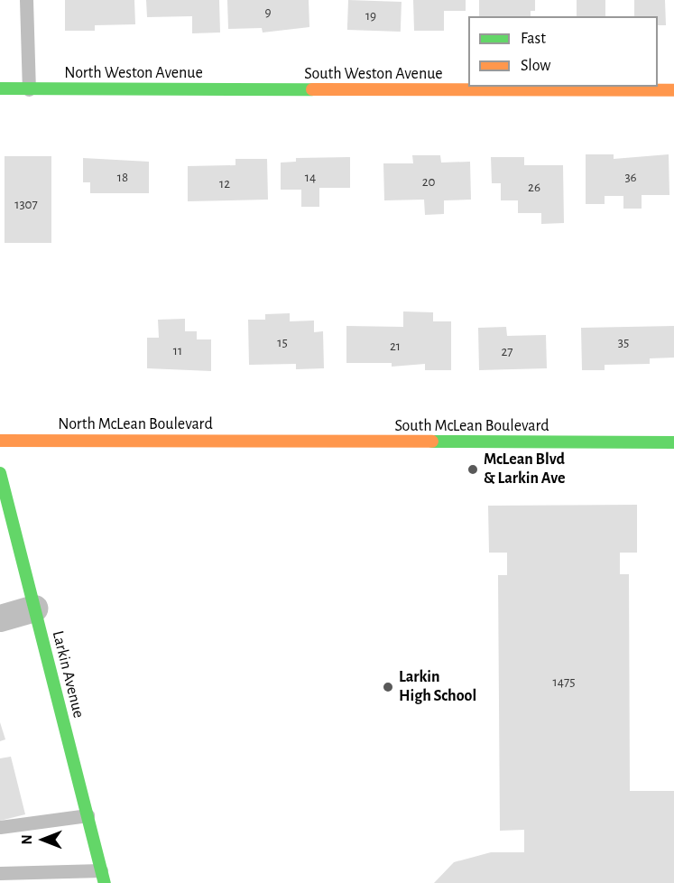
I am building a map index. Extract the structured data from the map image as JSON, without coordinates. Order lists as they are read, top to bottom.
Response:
{
  "streets": {
    "main road": [
      "North Weston Avenue",
      "South Weston Avenue",
      "North McLean Boulevard",
      "South McLean Boulevard",
      "Larkin Avenue"
    ]
  },
  "crossings": [
    ["North Weston Avenue", "South Weston Avenue"],
    ["North McLean Boulevard", "South McLean Boulevard"]
  ],
  "places": ["McLean Blvd & Larkin Ave", "Larkin High School"],
  "house_numbers": [
    "9",
    "19",
    "18",
    "14",
    "36",
    "20",
    "12",
    "26",
    "1307",
    "15",
    "35",
    "21",
    "11",
    "27",
    "1475"
  ],
  "legend": ["Fast", "Slow"],
  "north": "left"
}
